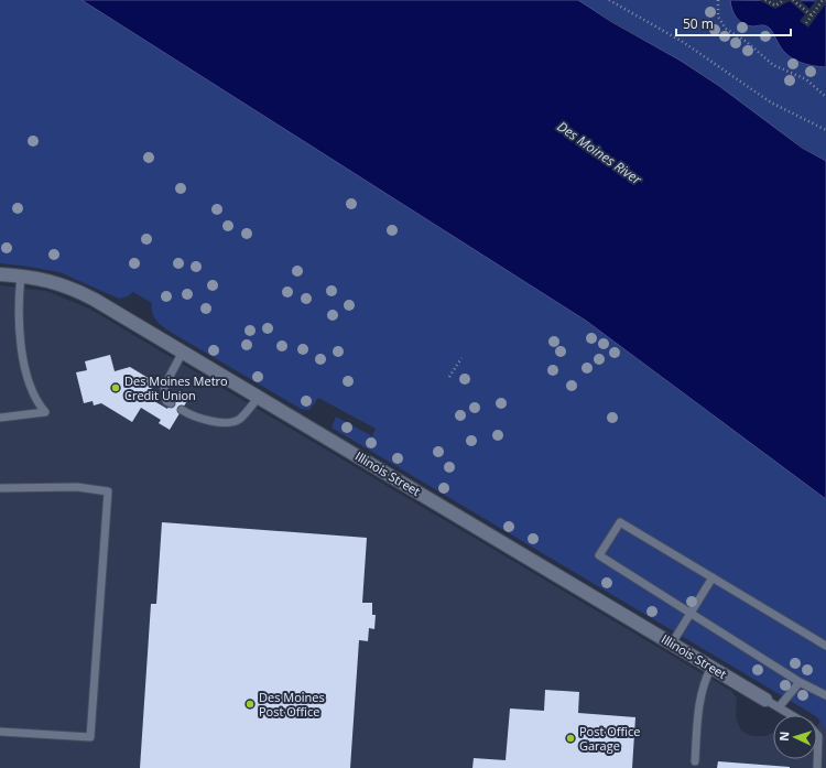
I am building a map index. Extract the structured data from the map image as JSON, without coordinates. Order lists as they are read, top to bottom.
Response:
{
  "streets": {
    "street": ["Illinois Street"]
  },
  "water": ["Des Moines River"],
  "places": ["Des Moines Metro Credit Union", "Des Moines Post Office", "Post Office Garage"],
  "scale_bar": "50 m",
  "north": "left"
}
